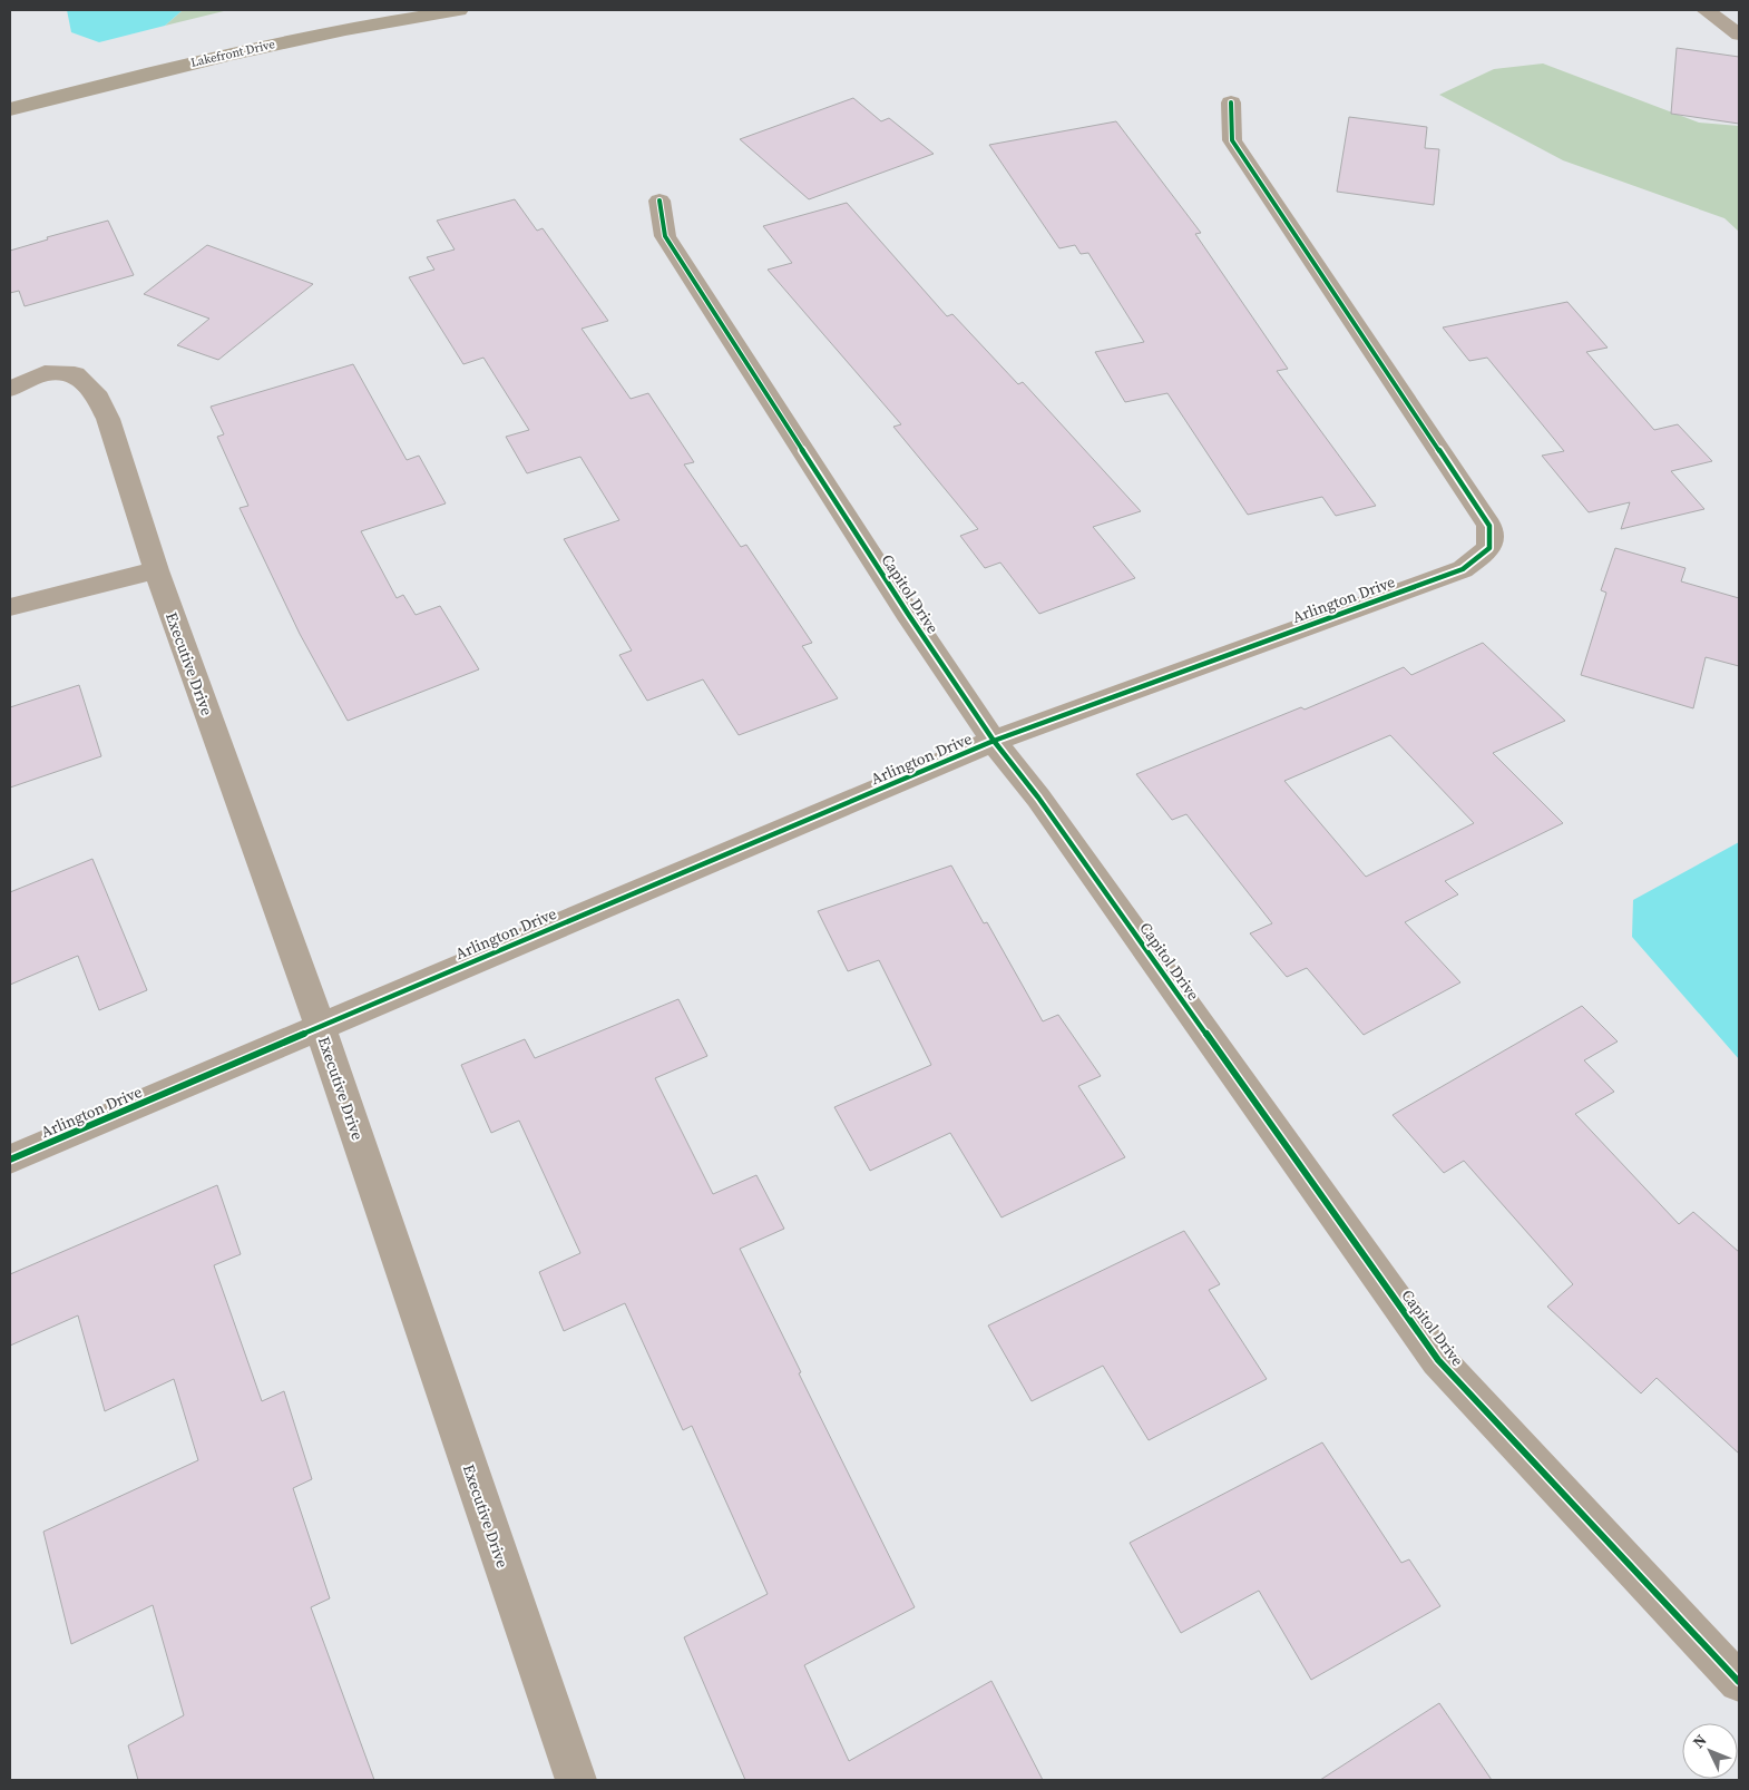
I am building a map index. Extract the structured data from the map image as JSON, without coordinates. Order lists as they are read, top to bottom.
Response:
{
  "streets": {
    "street": [
      "Lakefront Drive",
      "Capitol Drive",
      "Arlington Drive",
      "Executive Drive"
    ]
  },
  "crossings": [
    ["Capitol Drive", "Arlington Drive"],
    ["Arlington Drive", "Executive Drive"]
  ],
  "north": "top left"
}
